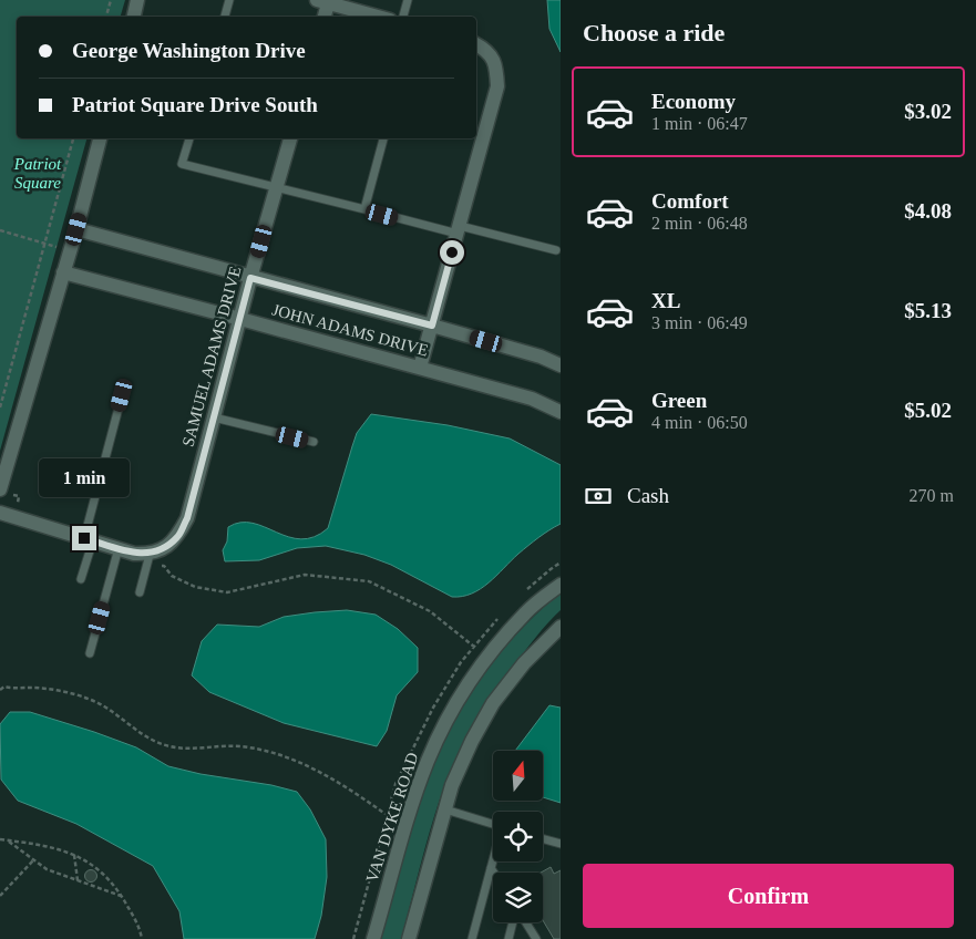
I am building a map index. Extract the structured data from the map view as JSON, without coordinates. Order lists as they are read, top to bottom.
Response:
{
  "streets": {
    "street": ["JOHN ADAMS DRIVE", "SAMUEL ADAMS DRIVE", "VAN DYKE ROAD"]
  },
  "crossings": [
    ["JOHN ADAMS DRIVE", "SAMUEL ADAMS DRIVE"]
  ],
  "parks": ["Patriot Square"],
  "north": "top",
  "page": {
    "heading": "Choose a ride",
    "banner": ["George Washington Drive", "Patriot Square Drive South"],
    "list": [
      {
        "name": "Economy",
        "note": "1 min · 06:47",
        "value": "$3.02"
      },
      {
        "name": "Comfort",
        "note": "2 min · 06:48",
        "value": "$4.08"
      },
      {
        "name": "XL",
        "note": "3 min · 06:49",
        "value": "$5.13"
      },
      {
        "name": "Green",
        "note": "4 min · 06:50",
        "value": "$5.02"
      }
    ],
    "bubble": "1 min",
    "pay": ["Cash", "270 m"],
    "buttons": "Confirm"
  }
}
